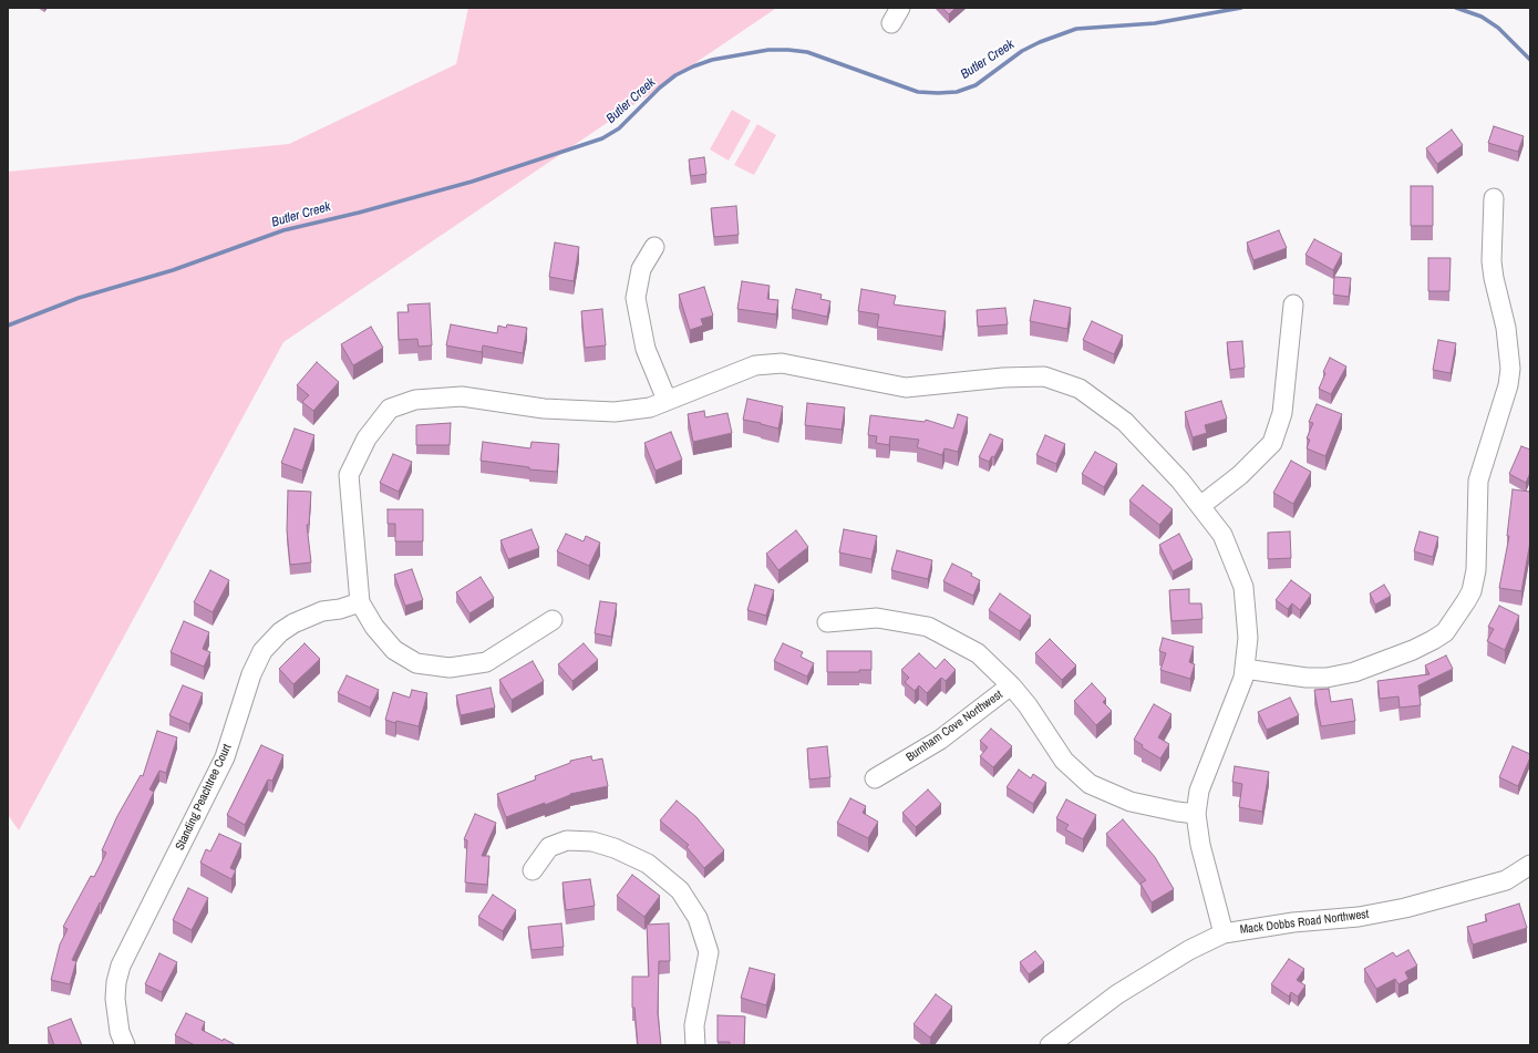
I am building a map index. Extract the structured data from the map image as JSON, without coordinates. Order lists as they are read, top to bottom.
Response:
{
  "streets": {
    "street": ["Burnham Cove Northwest", "Standing Peachtree Court", "Mack Dobbs Road Northwest"]
  },
  "water": ["Butler Creek"]
}
